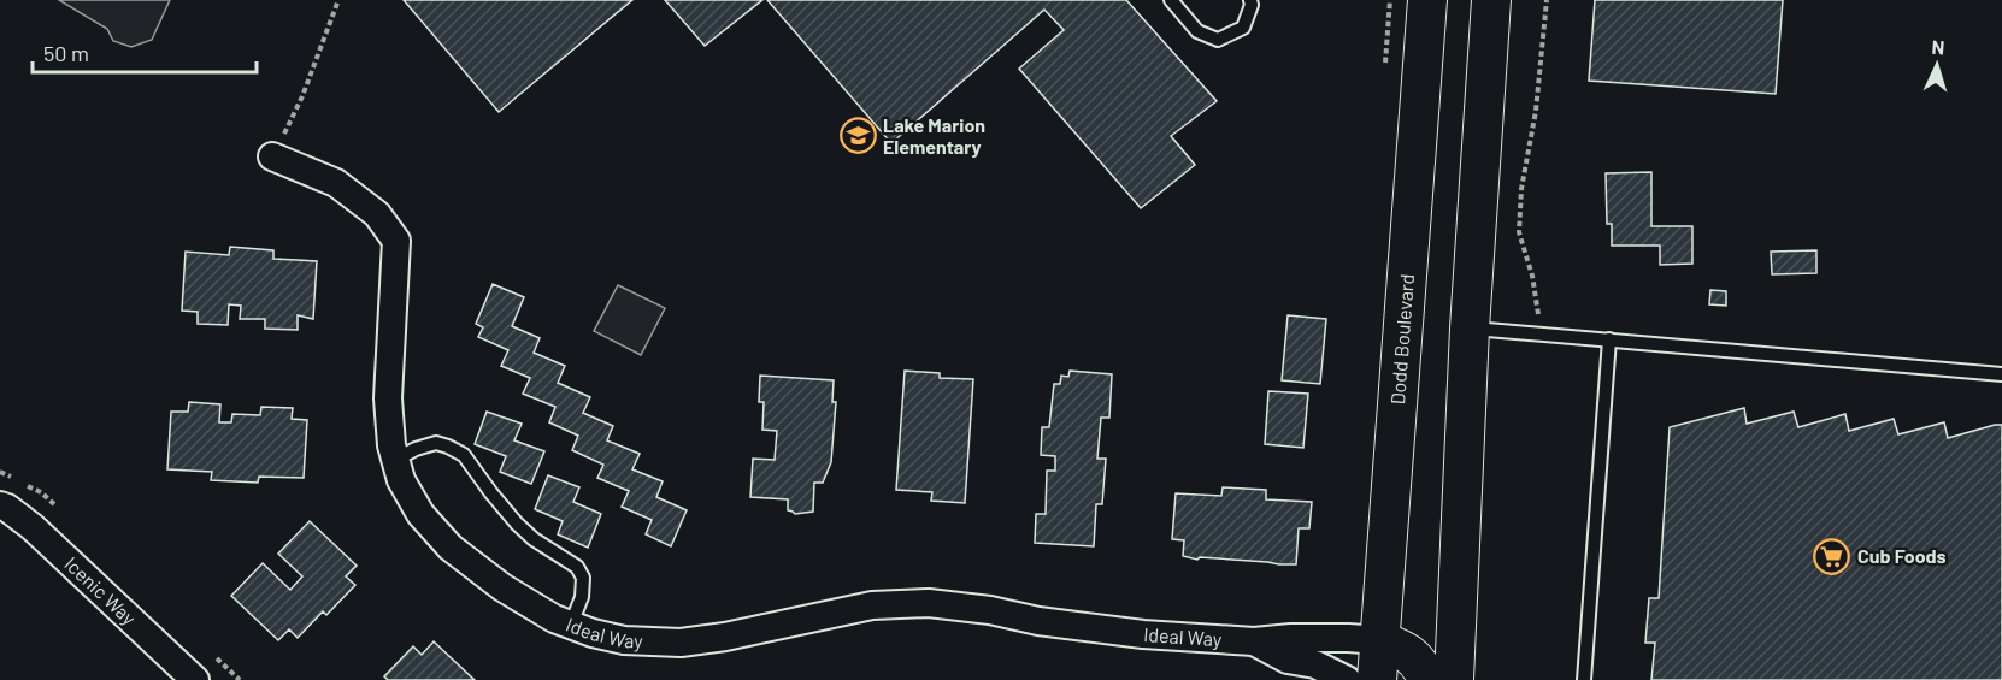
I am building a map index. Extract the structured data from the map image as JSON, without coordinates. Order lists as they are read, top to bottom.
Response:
{
  "streets": {
    "main road": ["Dodd Boulevard"],
    "street": ["Icenic Way", "Ideal Way"]
  },
  "crossings": [
    ["Dodd Boulevard", "Ideal Way"]
  ],
  "places": {
    "school or university": ["Lake Marion Elementary"],
    "supermarket": ["Cub Foods"]
  },
  "scale_bar": "50 m",
  "north": "top"
}
